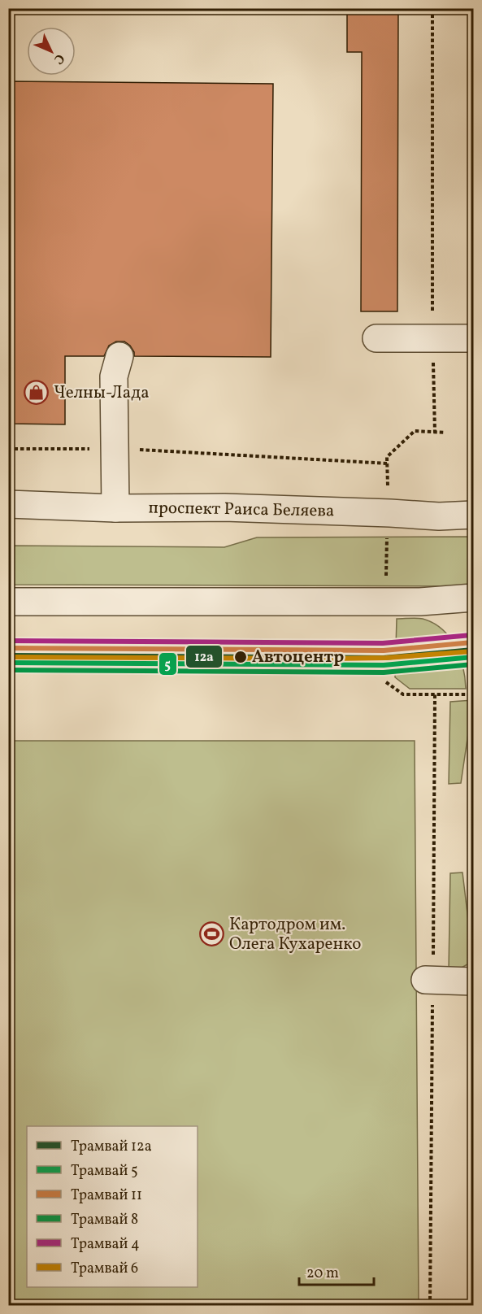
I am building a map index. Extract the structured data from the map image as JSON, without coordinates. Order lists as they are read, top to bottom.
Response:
{
  "streets": {
    "street": ["проспект Раиса Беляева"]
  },
  "places": {
    "shop": ["Челны-Лада"],
    "other": ["Автоцентр"],
    "sports": ["Картодром им. Олега Кухаренко"]
  },
  "lines": [
    "tram line 4",
    "tram line 11",
    "tram line 12а",
    "tram line 6",
    "tram line 5",
    "tram line 8"
  ],
  "legend": [
    "Трамвай 12а",
    "Трамвай 5",
    "Трамвай 11",
    "Трамвай 8",
    "Трамвай 4",
    "Трамвай 6"
  ],
  "scale_bar": "20 m",
  "north": "bottom right"
}
